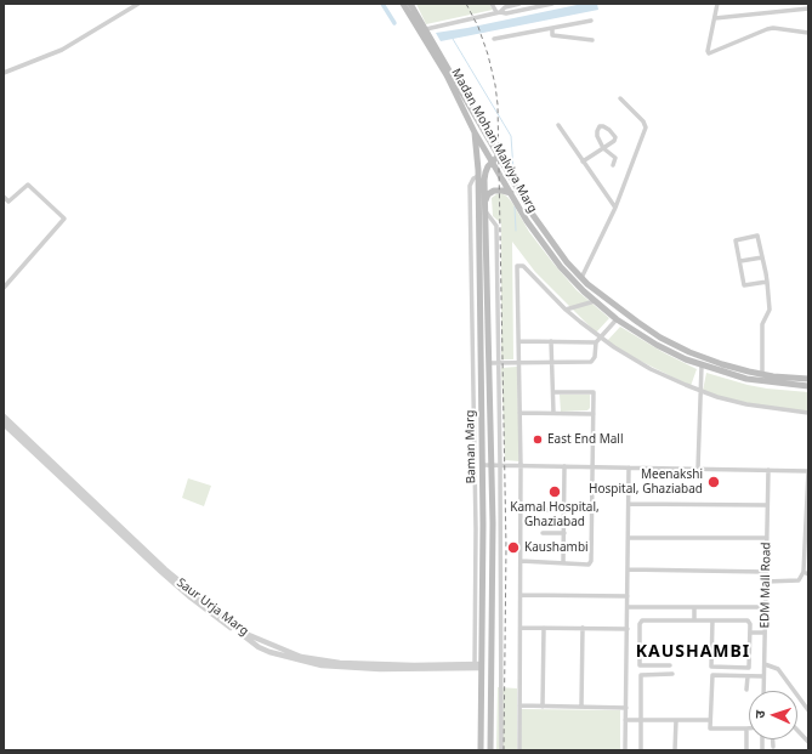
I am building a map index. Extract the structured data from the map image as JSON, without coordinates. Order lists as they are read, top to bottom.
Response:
{
  "streets": {
    "main road": ["Madan Mohan Malviya Marg", "Baman Marg"],
    "street": ["EDM Mall Road", "Saur Urja Marg"]
  },
  "crossings": [
    ["Madan Mohan Malviya Marg", "Baman Marg"],
    ["Baman Marg", "Saur Urja Marg"]
  ],
  "districts": ["KAUSHAMBI"],
  "places": [
    "East End Mall",
    "Meenakshi Hospital, Ghaziabad",
    "Kamal Hospital, Ghaziabad",
    "Kaushambi"
  ],
  "north": "left"
}
